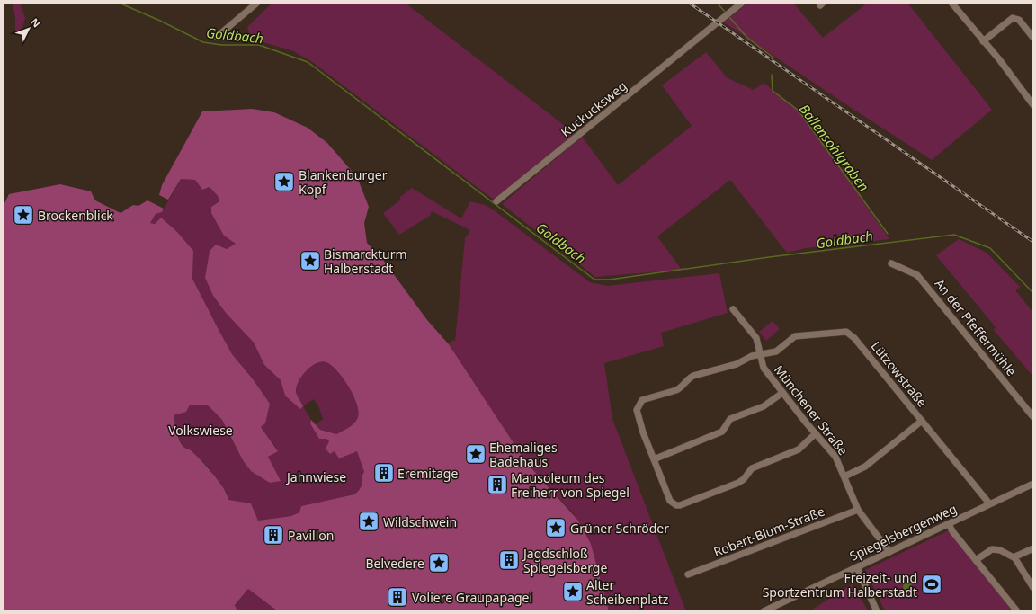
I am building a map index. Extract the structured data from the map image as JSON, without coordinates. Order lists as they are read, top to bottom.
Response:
{
  "streets": {
    "street": [
      "Kuckucksweg",
      "An der Pfeffermühle",
      "Lützowstraße",
      "Münchener Straße",
      "Robert-Blum-Straße",
      "Spiegelsbergenweg"
    ]
  },
  "crossings": [
    ["Lützowstraße", "Münchener Straße"],
    ["Lützowstraße", "Spiegelsbergenweg"],
    ["Münchener Straße", "Robert-Blum-Straße"],
    ["Münchener Straße", "Spiegelsbergenweg"]
  ],
  "water": ["Goldbach", "Ballensohlgraben"],
  "parks": ["Volkswiese", "Jahnwiese"],
  "places": {
    "place": [
      "Blankenburger Kopf",
      "Brockenblick",
      "Bismarckturm Halberstadt",
      "Ehemaliges Badehaus",
      "Wildschwein",
      "Grüner Schröder",
      "Belvedere",
      "Alter Scheibenplatz"
    ],
    "building": [
      "Eremitage",
      "Mausoleum des Freiherr von Spiegel",
      "Pavillon",
      "Jagdschloß Spiegelsberge",
      "Voliere Graupapagei"
    ],
    "sports": ["Freizeit- und Sportzentrum Halberstadt"]
  },
  "north": "top right"
}
